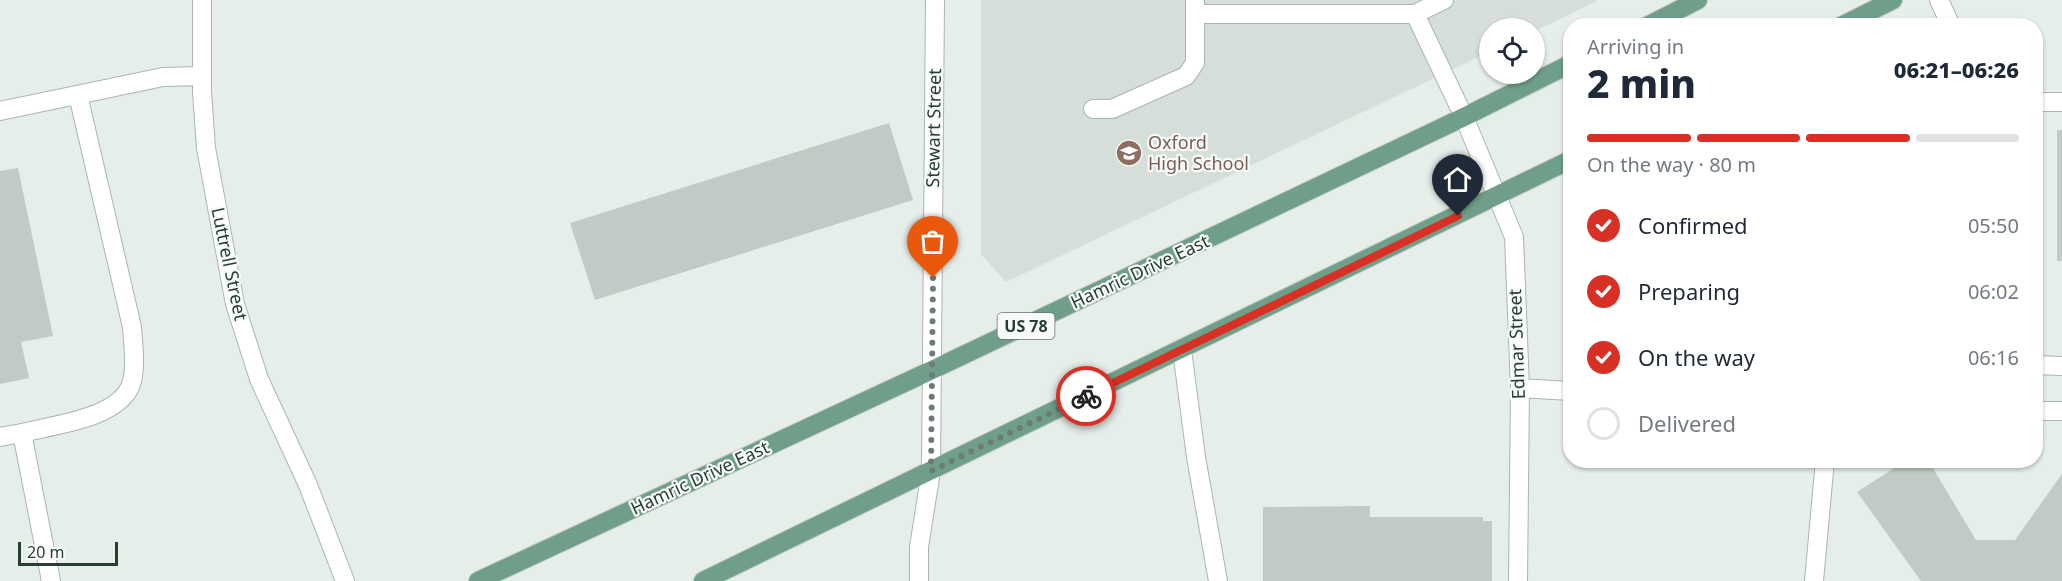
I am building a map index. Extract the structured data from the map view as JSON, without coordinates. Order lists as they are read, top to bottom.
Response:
{
  "streets": {
    "main road": ["Hamric Drive East", "US 78"],
    "street": ["Stewart Street", "Luttrell Street", "Edmar Street"]
  },
  "crossings": [
    ["Stewart Street", "Hamric Drive East"],
    ["Hamric Drive East", "Edmar Street"]
  ],
  "places": {
    "school or university": ["Oxford High School"]
  },
  "scale_bar": "20 m",
  "page": {
    "heading": ["2 min", "Arriving in", "06:21–06:26"],
    "bar": "On the way · 80 m",
    "list": [
      ["Confirmed", "05:50"],
      ["Preparing", "06:02"],
      ["On the way", "06:16"],
      "Delivered"
    ],
    "scale": "20 m"
  }
}
